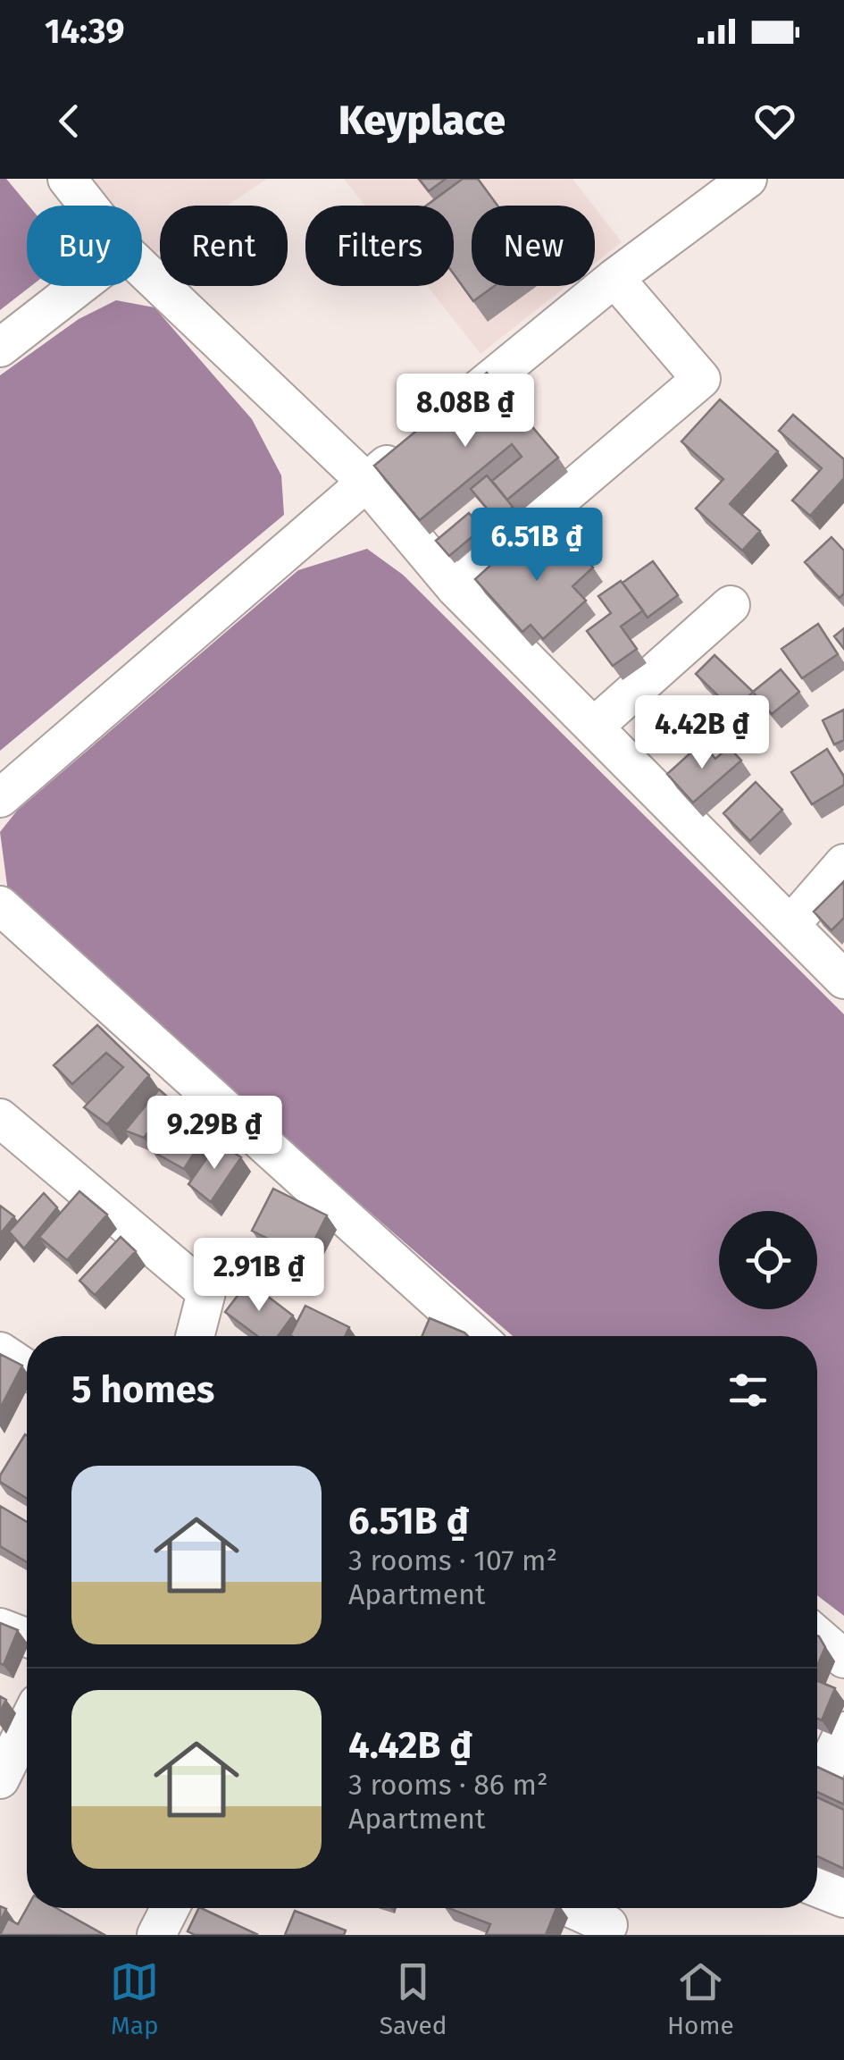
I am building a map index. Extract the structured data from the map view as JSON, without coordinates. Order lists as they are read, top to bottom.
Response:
{
  "page": {
    "status": "14:39",
    "header": "Keyplace",
    "chip": [
      "Buy",
      "Rent",
      "Filters",
      "New"
    ],
    "price": [
      "8.08B ₫",
      "6.51B ₫",
      "4.42B ₫",
      "9.29B ₫",
      "2.91B ₫"
    ],
    "heading": "5 homes",
    "list": [
      {
        "name": "6.51B ₫",
        "note": "3 rooms · 107 m² · Apartment"
      },
      {
        "name": "4.42B ₫",
        "note": "3 rooms · 86 m² · Apartment"
      }
    ],
    "tabs": ["Map", "Saved", "Home"]
  }
}
